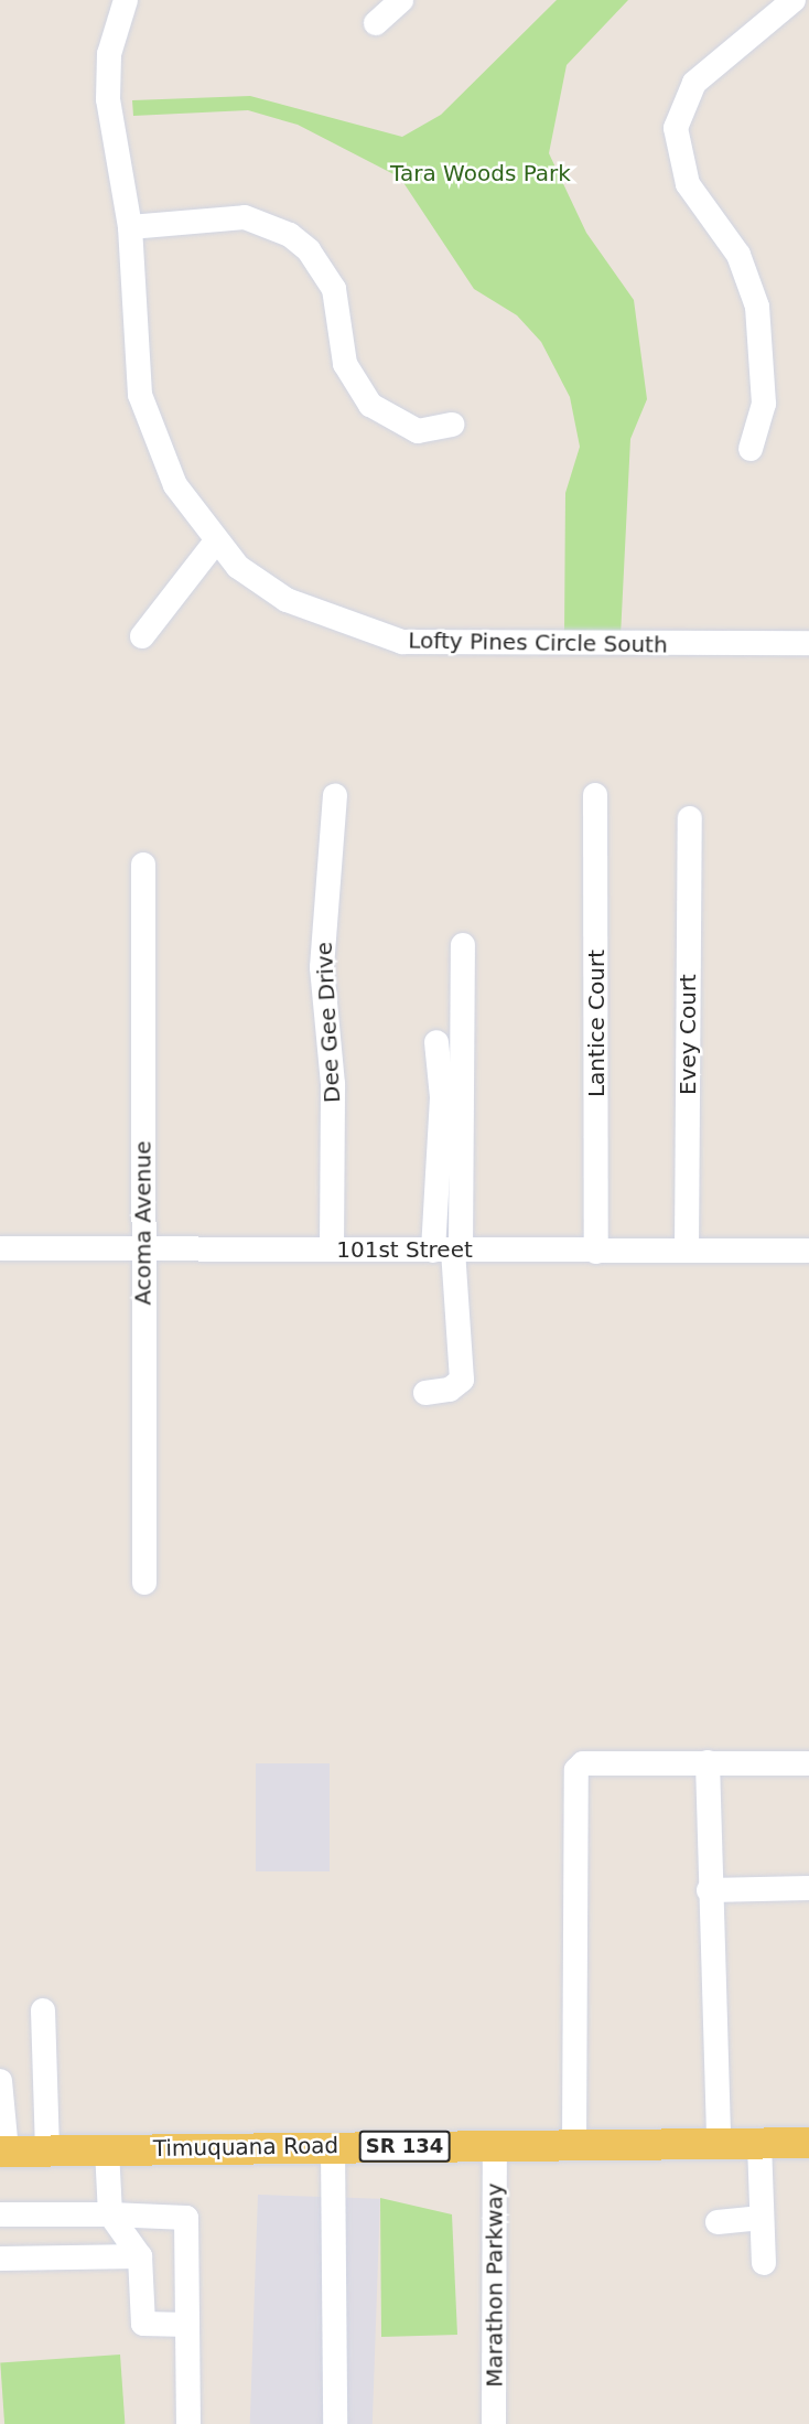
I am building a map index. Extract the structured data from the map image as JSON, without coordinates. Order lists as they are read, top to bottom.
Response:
{
  "streets": {
    "main road": ["SR 134", "Timuquana Road"],
    "street": [
      "Lofty Pines Circle South",
      "Dee Gee Drive",
      "Lantice Court",
      "Evey Court",
      "Acoma Avenue",
      "101st Street",
      "Marathon Parkway"
    ]
  },
  "crossings": [
    ["Dee Gee Drive", "101st Street"],
    ["Lantice Court", "101st Street"],
    ["Evey Court", "101st Street"],
    ["Acoma Avenue", "101st Street"],
    ["Timuquana Road", "Marathon Parkway"]
  ],
  "parks": ["Tara Woods Park"]
}
